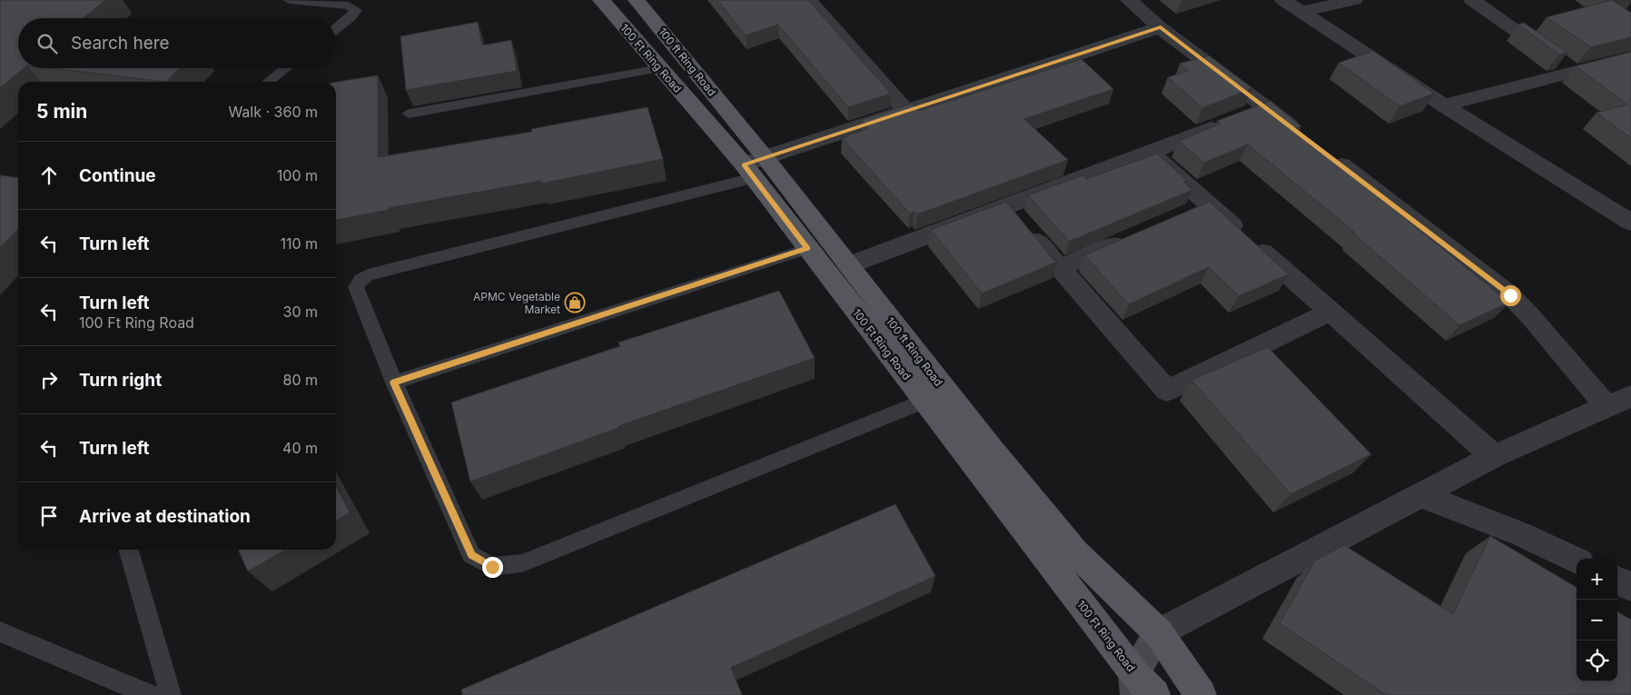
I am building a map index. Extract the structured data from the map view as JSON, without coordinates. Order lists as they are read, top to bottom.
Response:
{
  "streets": {
    "main road": ["100 Ft Ring Road", "100 ft Ring Road"]
  },
  "crossings": [
    ["100 Ft Ring Road", "100 ft Ring Road"]
  ],
  "places": {
    "shop": ["APMC Vegetable Market"]
  },
  "page": {
    "search": "Search here",
    "heading": ["5 min", "Walk · 360 m"],
    "list": [
      ["Continue", "100 m"],
      ["Turn left", "110 m"],
      ["Turn left", "100 Ft Ring Road", "30 m"],
      ["Turn right", "80 m"],
      ["Turn left", "40 m"],
      "Arrive at destination"
    ],
    "map_buttons": ["+", "−"]
  }
}
